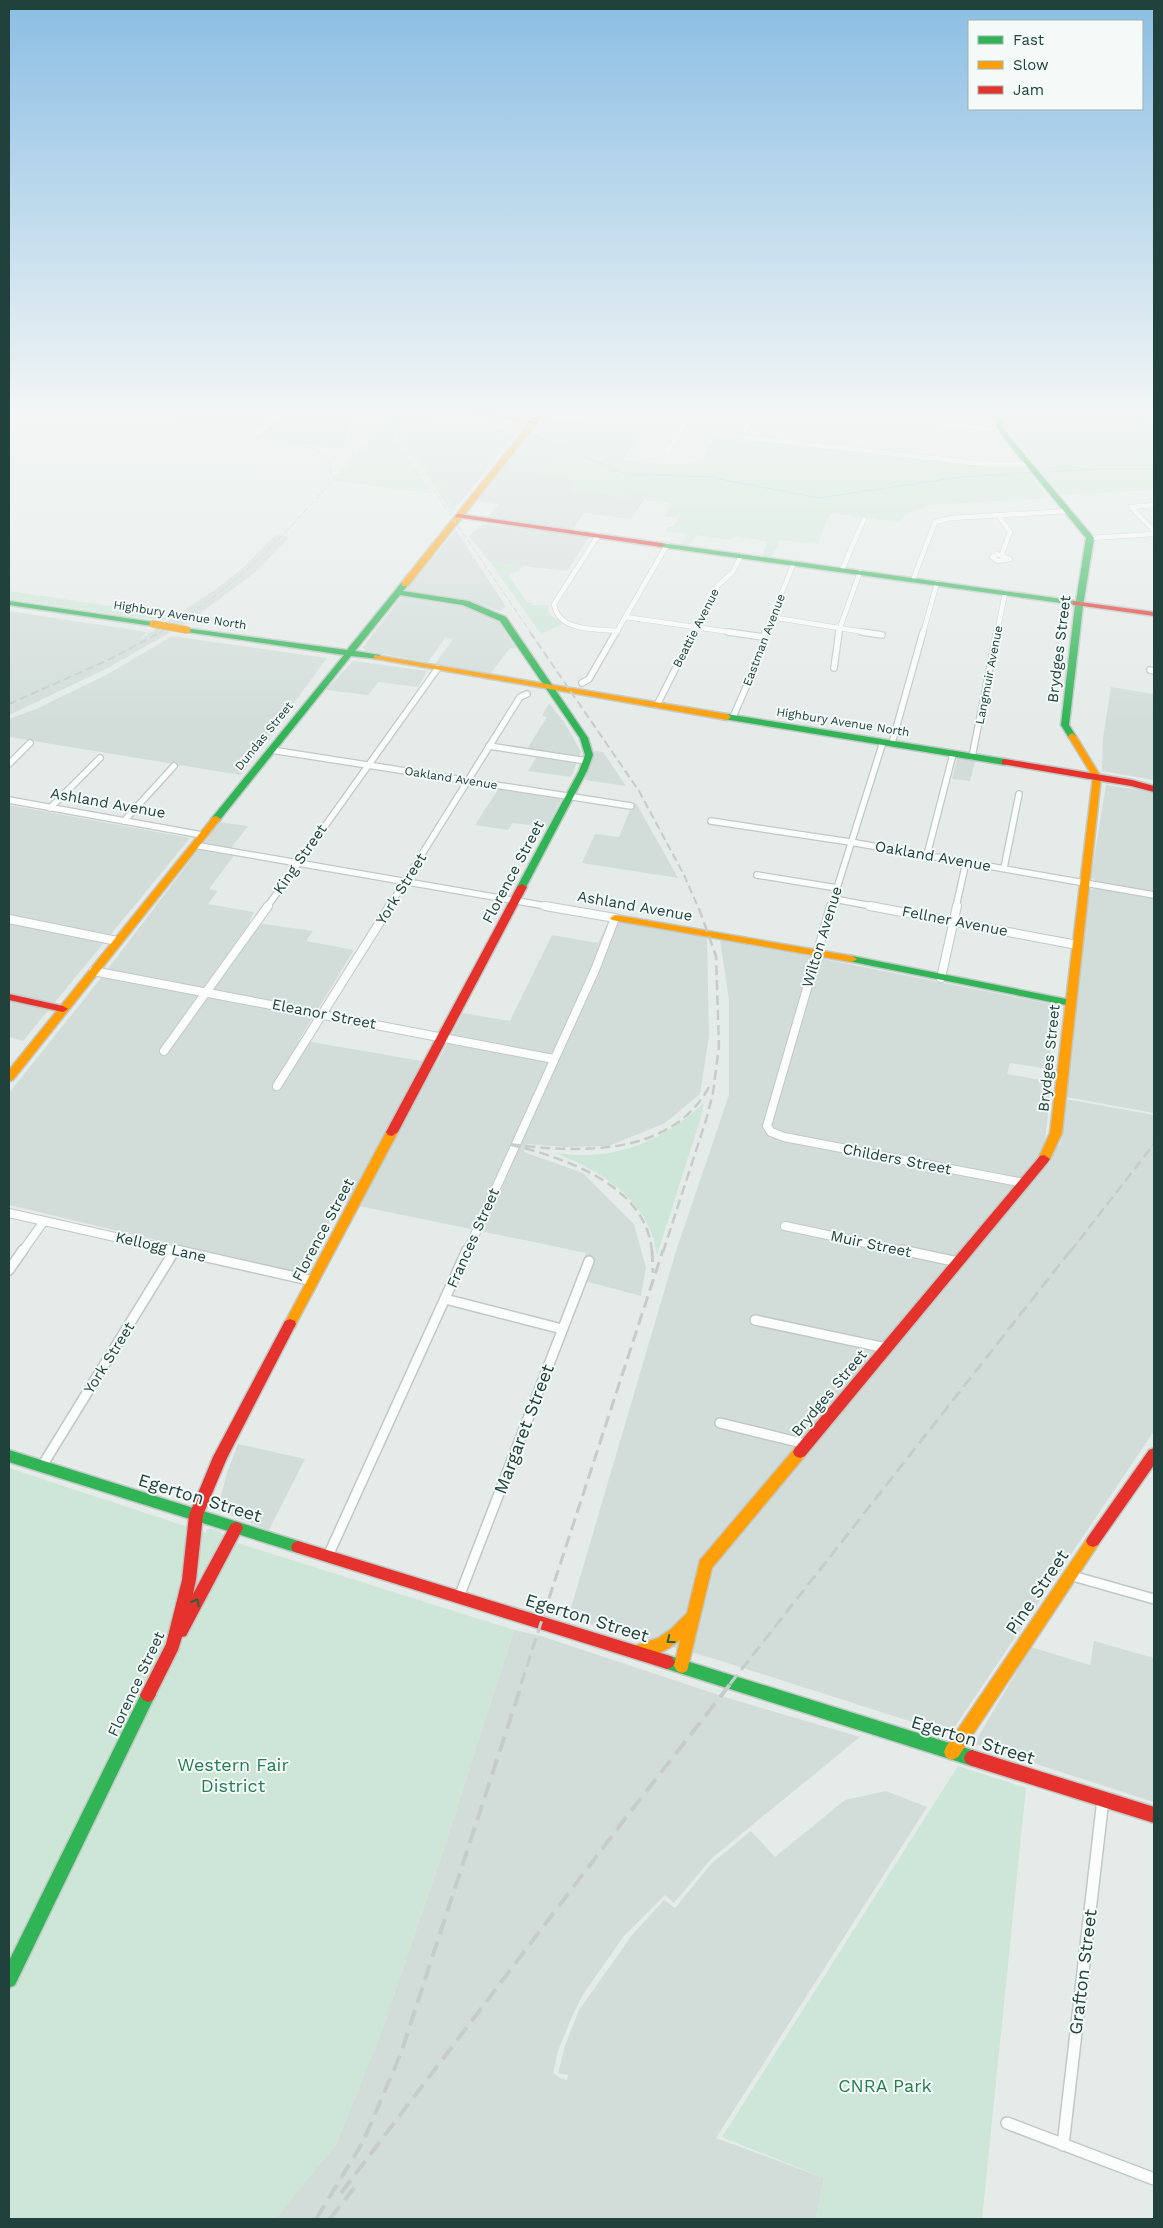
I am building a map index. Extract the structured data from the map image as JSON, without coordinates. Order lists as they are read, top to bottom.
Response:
{
  "streets": {
    "main road": [
      "Highbury Avenue North",
      "Brydges Street",
      "Dundas Street",
      "Ashland Avenue",
      "Florence Street",
      "Egerton Street",
      "Pine Street"
    ],
    "street": [
      "Beattie Avenue",
      "Eastman Avenue",
      "Langmuir Avenue",
      "Oakland Avenue",
      "King Street",
      "York Street",
      "Fellner Avenue",
      "Wilton Avenue",
      "Eleanor Street",
      "Childers Street",
      "Frances Street",
      "Muir Street",
      "Kellogg Lane",
      "Margaret Street",
      "Grafton Street"
    ]
  },
  "crossings": [
    ["Highbury Avenue North", "Beattie Avenue"],
    ["Highbury Avenue North", "Eastman Avenue"],
    ["Highbury Avenue North", "Brydges Street"],
    ["Highbury Avenue North", "Langmuir Avenue"],
    ["Highbury Avenue North", "Dundas Street"],
    ["Highbury Avenue North", "King Street"],
    ["Highbury Avenue North", "Wilton Avenue"],
    ["Brydges Street", "Oakland Avenue"],
    ["Brydges Street", "Ashland Avenue"],
    ["Brydges Street", "Fellner Avenue"],
    ["Brydges Street", "Childers Street"],
    ["Brydges Street", "Muir Street"],
    ["Brydges Street", "Egerton Street"],
    ["Dundas Street", "Oakland Avenue"],
    ["Dundas Street", "Ashland Avenue"],
    ["Dundas Street", "Eleanor Street"],
    ["Oakland Avenue", "King Street"],
    ["Oakland Avenue", "Florence Street"],
    ["Oakland Avenue", "York Street"],
    ["Oakland Avenue", "Wilton Avenue"],
    ["Ashland Avenue", "King Street"],
    ["Ashland Avenue", "Florence Street"],
    ["Ashland Avenue", "York Street"],
    ["Ashland Avenue", "Wilton Avenue"],
    ["Ashland Avenue", "Frances Street"],
    ["King Street", "Eleanor Street"],
    ["Florence Street", "Eleanor Street"],
    ["Florence Street", "Kellogg Lane"],
    ["Florence Street", "Egerton Street"],
    ["York Street", "Eleanor Street"],
    ["York Street", "Kellogg Lane"],
    ["York Street", "Egerton Street"],
    ["Fellner Avenue", "Wilton Avenue"],
    ["Wilton Avenue", "Childers Street"],
    ["Eleanor Street", "Frances Street"],
    ["Frances Street", "Egerton Street"],
    ["Margaret Street", "Egerton Street"],
    ["Egerton Street", "Pine Street"],
    ["Egerton Street", "Grafton Street"]
  ],
  "parks": ["Western Fair District", "CNRA Park"],
  "legend": ["Fast", "Slow", "Jam"]
}
